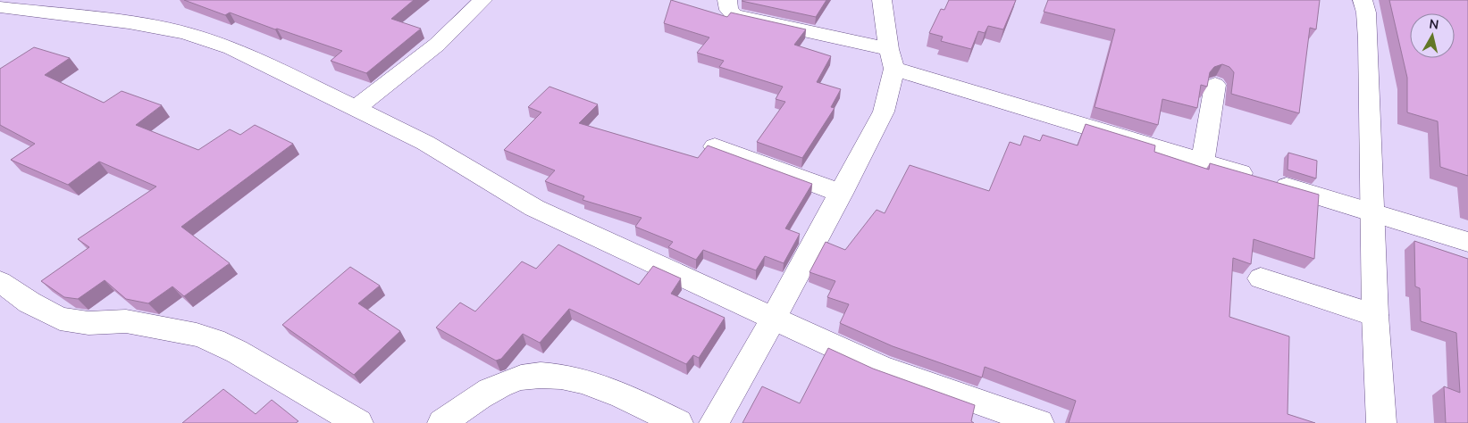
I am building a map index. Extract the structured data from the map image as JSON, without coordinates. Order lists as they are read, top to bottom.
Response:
{
  "north": "top"
}
